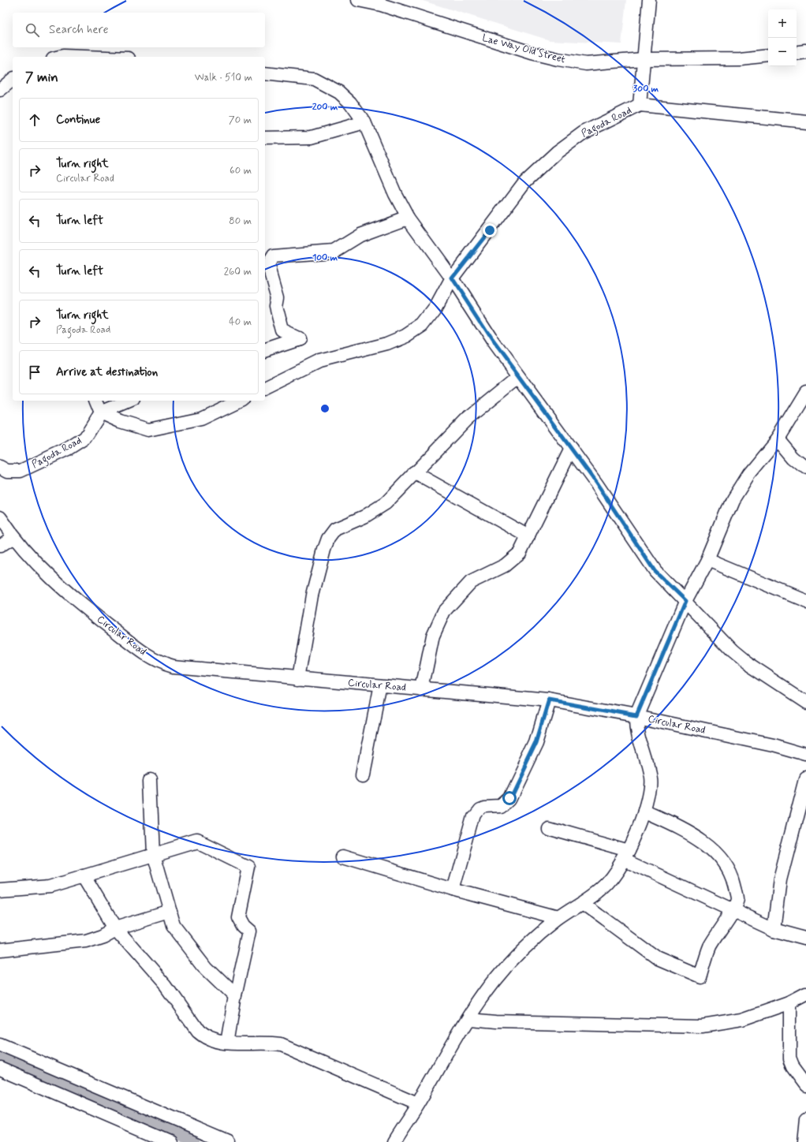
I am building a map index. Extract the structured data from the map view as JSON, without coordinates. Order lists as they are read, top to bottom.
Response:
{
  "streets": {
    "street": ["Lae Way Old Street", "Pagoda Road", "Circular Road"]
  },
  "page": {
    "map_buttons": ["+", "−"],
    "search": "Search here",
    "heading": ["7 min", "Walk · 510 m"],
    "list": [
      ["Continue", "70 m"],
      ["Turn right", "Circular Road", "60 m"],
      ["Turn left", "80 m"],
      ["Turn left", "260 m"],
      ["Turn right", "Pagoda Road", "40 m"],
      "Arrive at destination"
    ]
  },
  "rings": ["300 m", "200 m", "100 m"]
}
